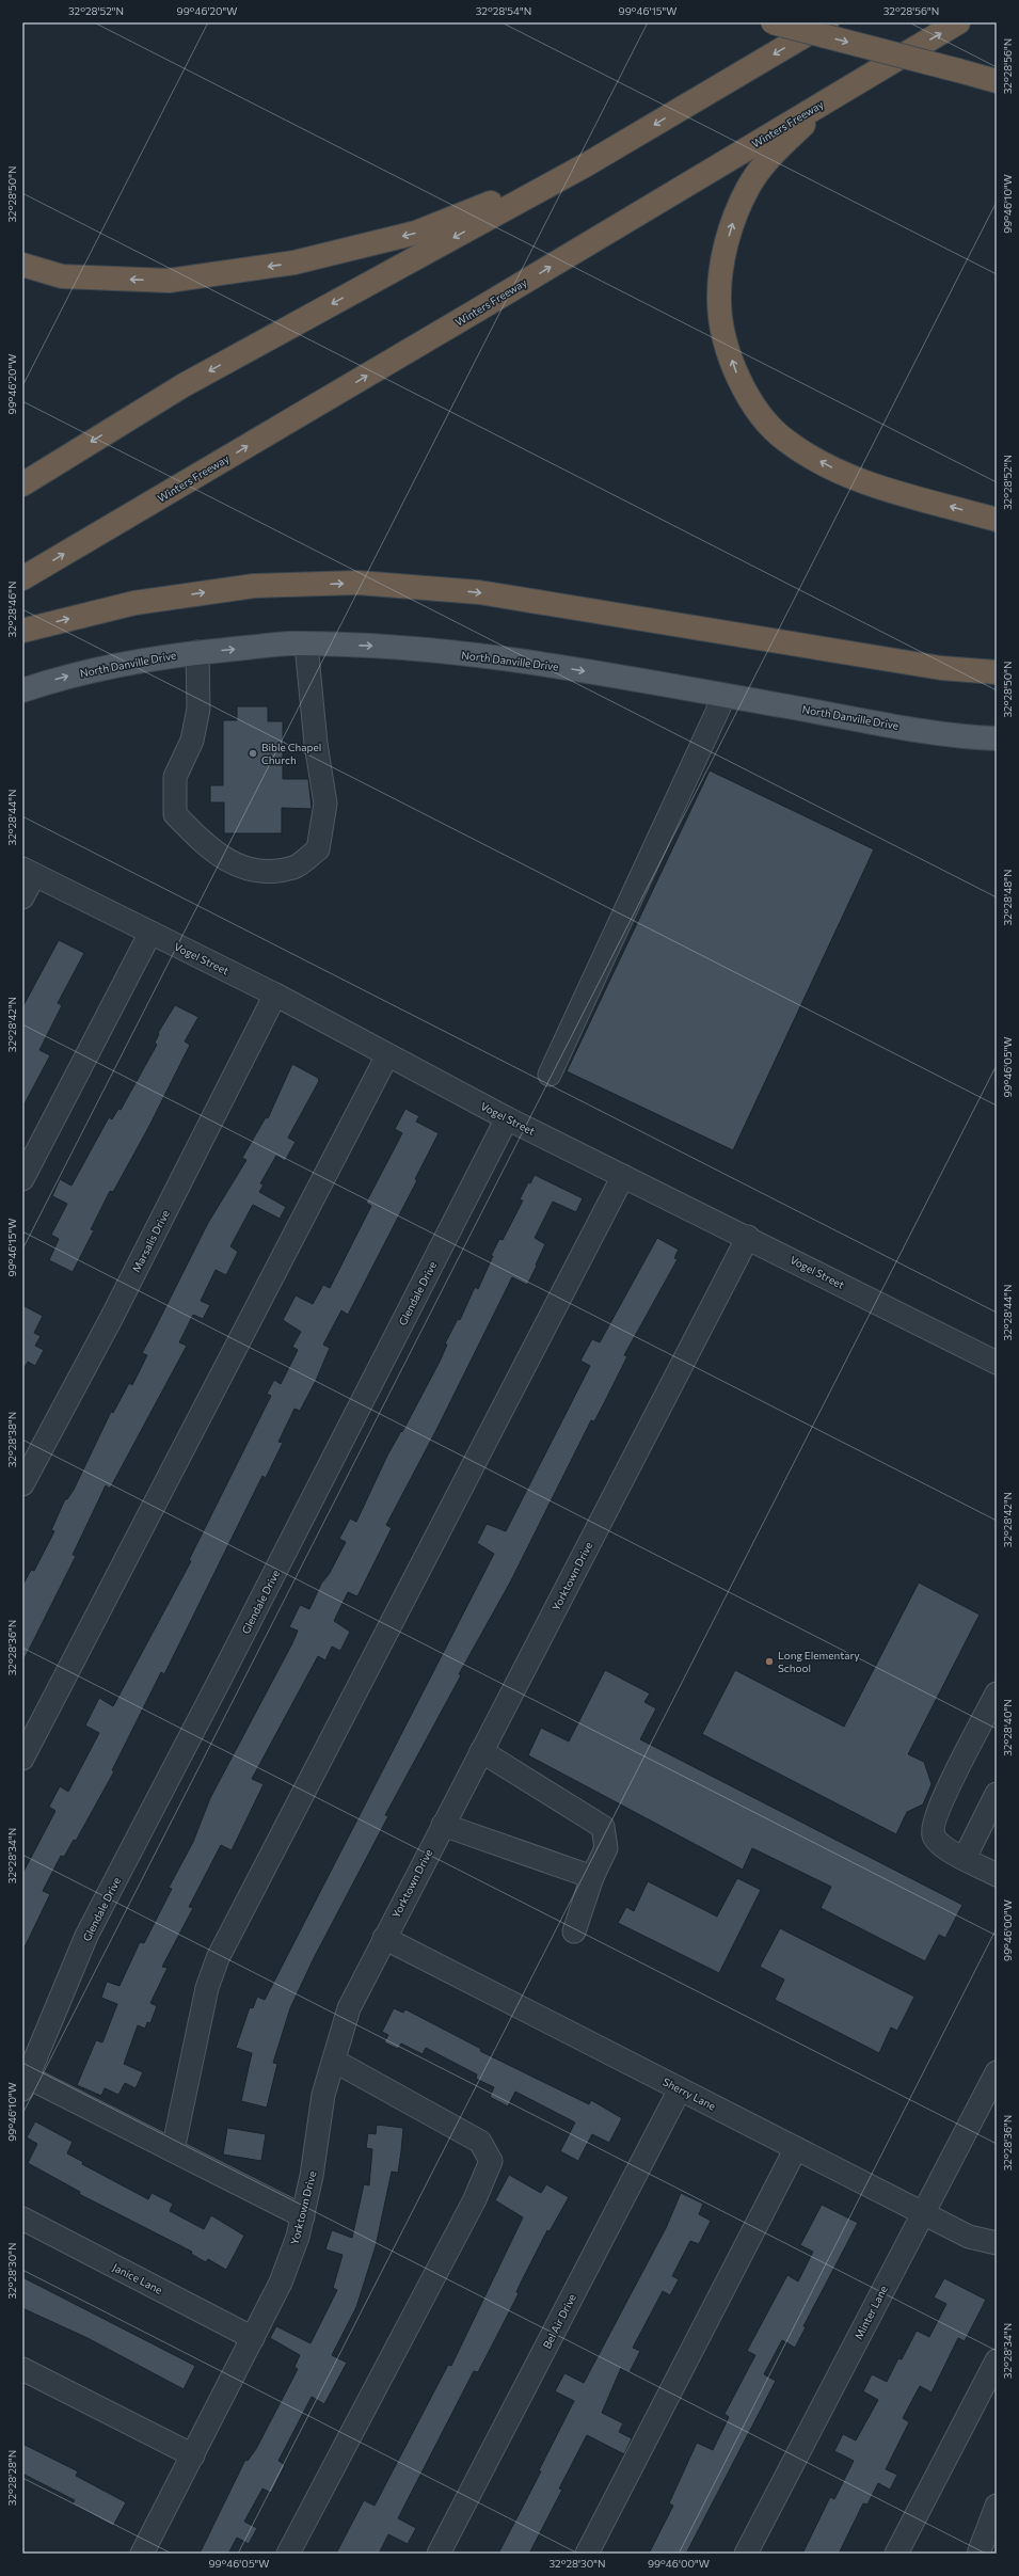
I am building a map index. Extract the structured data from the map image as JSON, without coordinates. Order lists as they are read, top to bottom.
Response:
{
  "streets": {
    "highway": ["Winters Freeway"],
    "main road": ["North Danville Drive"],
    "street": [
      "Vogel Street",
      "Marsalis Drive",
      "Glendale Drive",
      "Yorktown Drive",
      "Sherry Lane",
      "Janice Lane",
      "Minter Lane",
      "Bel Air Drive"
    ]
  },
  "crossings": [
    ["Vogel Street", "Marsalis Drive"],
    ["Vogel Street", "Glendale Drive"],
    ["Vogel Street", "Yorktown Drive"],
    ["Yorktown Drive", "Sherry Lane"],
    ["Yorktown Drive", "Janice Lane"],
    ["Sherry Lane", "Minter Lane"],
    ["Sherry Lane", "Bel Air Drive"]
  ],
  "one_way": ["North Danville Drive"],
  "places": ["Bible Chapel Church", "Long Elementary School"],
  "coordinates": [
    "32°28'52\"N",
    "99°46'20\"W",
    "32°28'54\"N",
    "99°46'15\"W",
    "32°28'56\"N",
    "32°28'50\"N",
    "99°46'10\"W",
    "32°28'46\"N",
    "32°28'44\"N",
    "32°28'48\"N",
    "32°28'42\"N",
    "99°46'05\"W",
    "32°28'38\"N",
    "32°28'36\"N",
    "32°28'40\"N",
    "32°28'34\"N",
    "99°46'00\"W",
    "32°28'30\"N",
    "32°28'28\"N"
  ]
}
